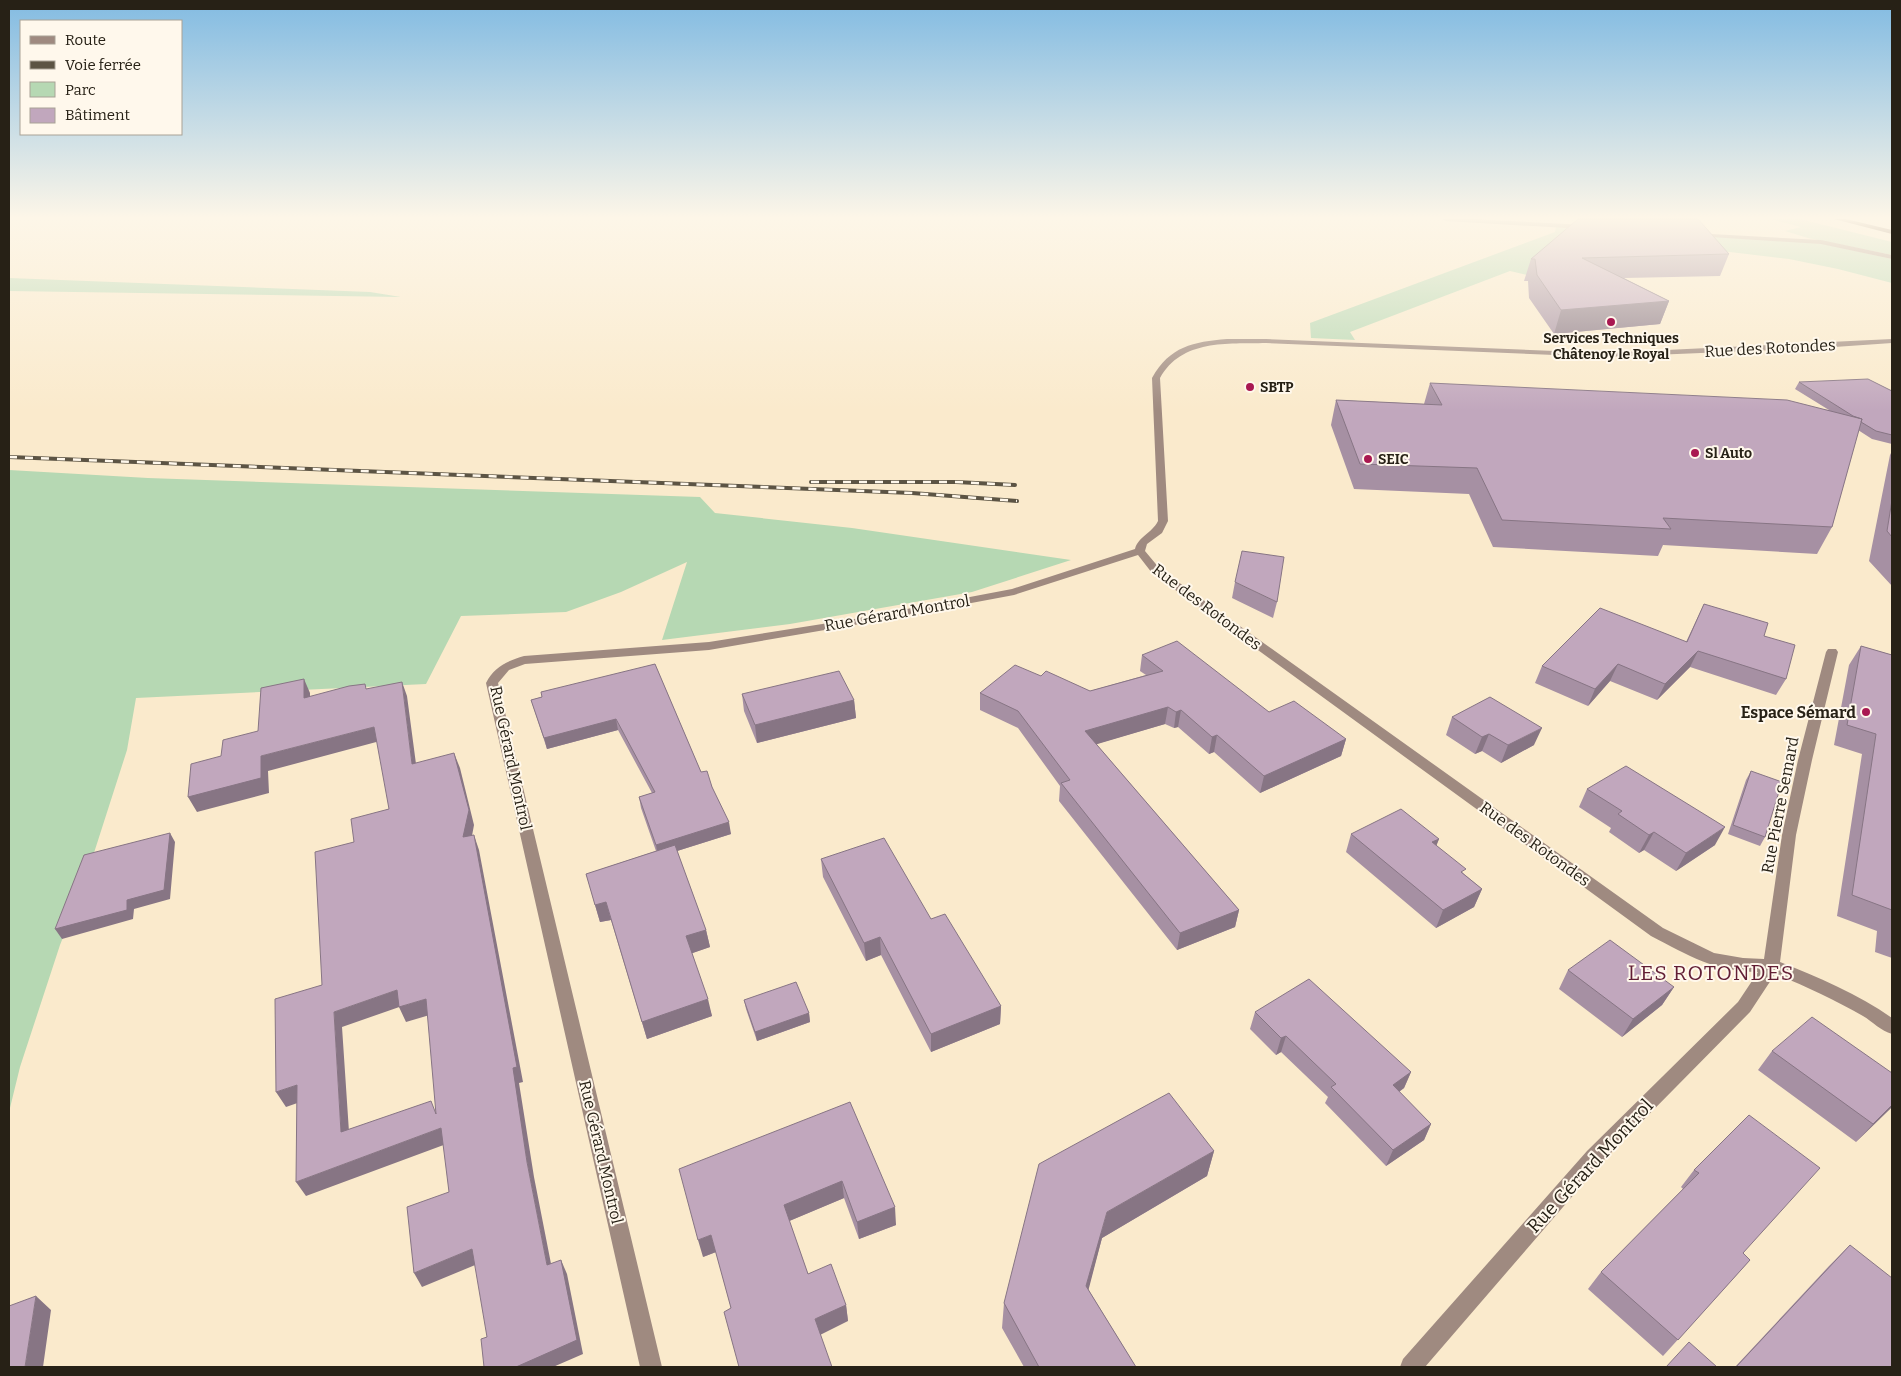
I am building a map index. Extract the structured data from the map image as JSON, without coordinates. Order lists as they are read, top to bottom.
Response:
{
  "streets": {
    "street": ["Rue des Rotondes", "Rue Gérard Montrol", "Rue Pierre Semard"]
  },
  "crossings": [
    ["Rue des Rotondes", "Rue Gérard Montrol"],
    ["Rue des Rotondes", "Rue Pierre Semard"],
    ["Rue Gérard Montrol", "Rue Pierre Semard"]
  ],
  "districts": ["LES ROTONDES"],
  "places": [
    "Services Techniques Châtenoy le Royal",
    "SBTP",
    "Sl Auto",
    "SEIC",
    "Espace Sémard"
  ],
  "legend": [
    "Route",
    "Voie ferrée",
    "Parc",
    "Bâtiment"
  ]
}
